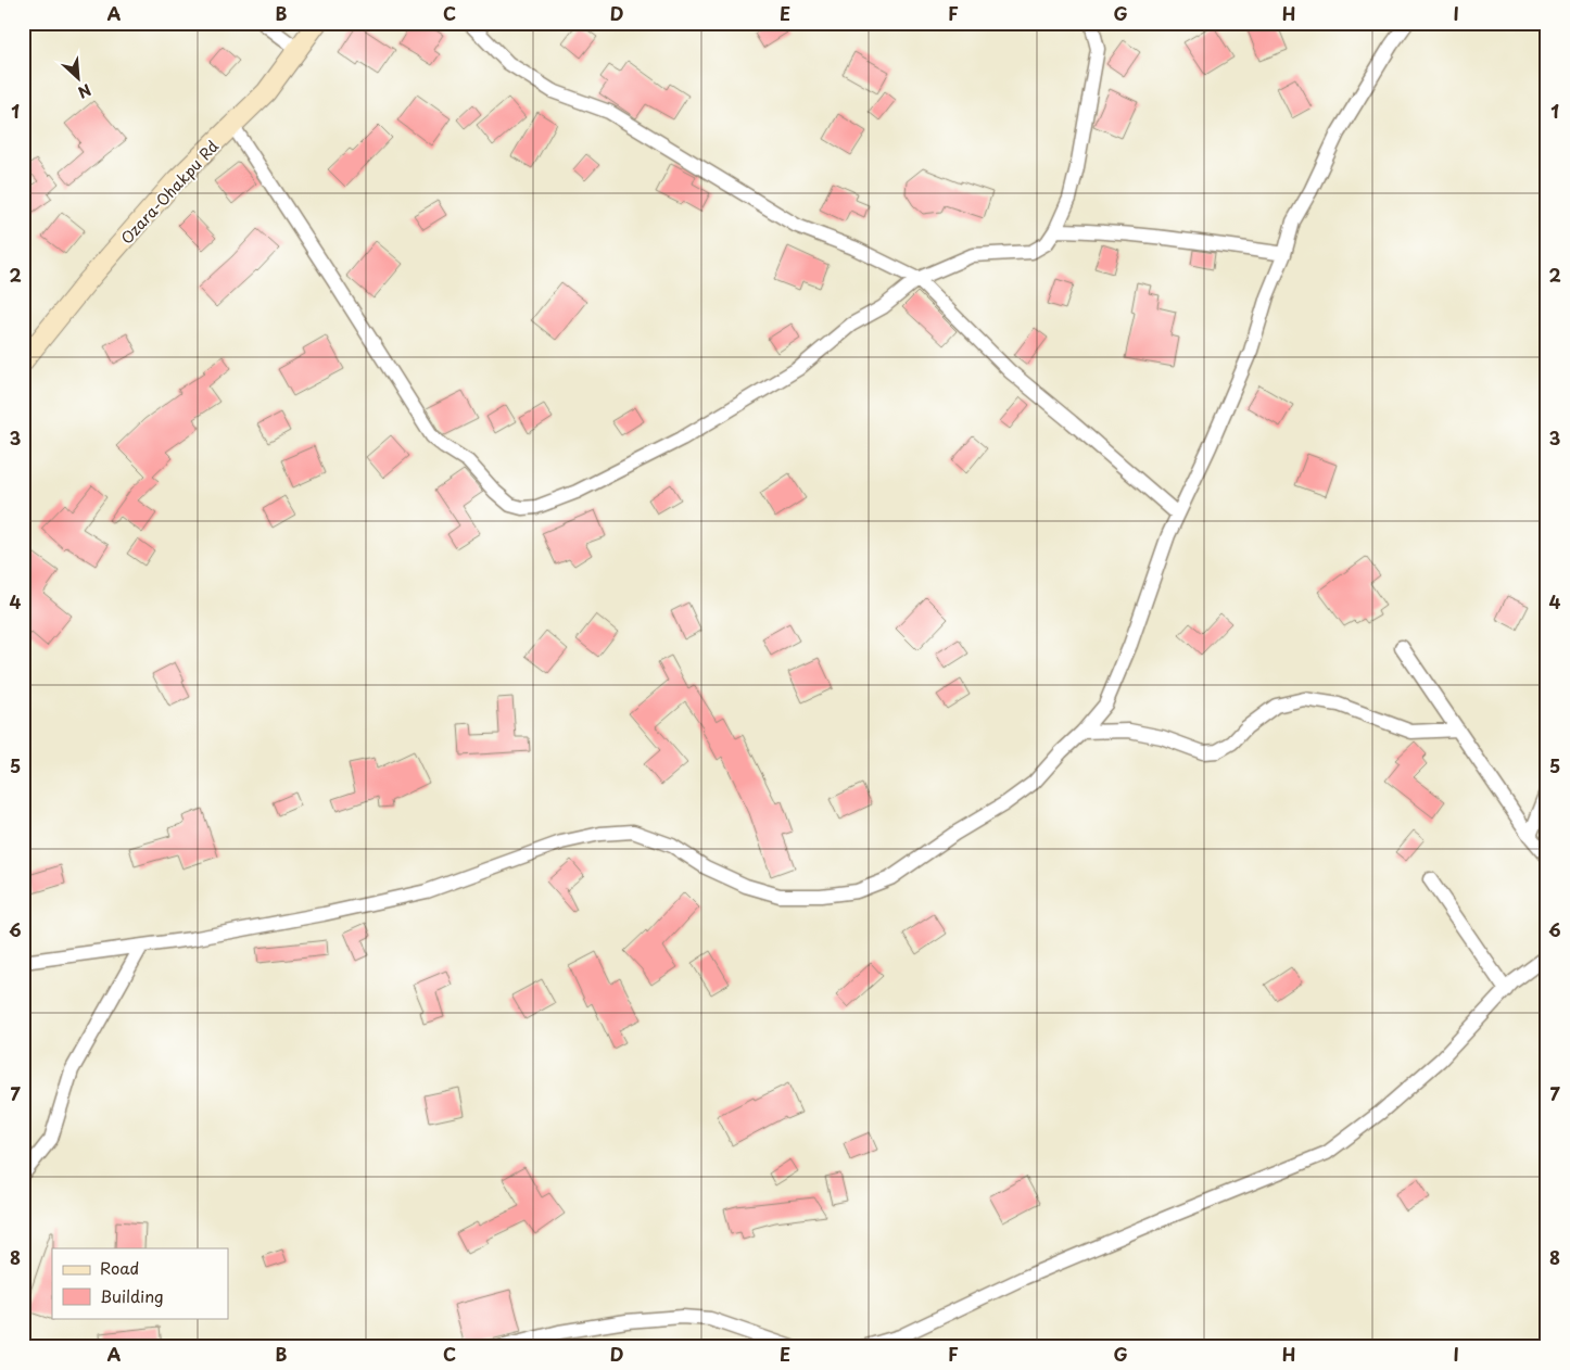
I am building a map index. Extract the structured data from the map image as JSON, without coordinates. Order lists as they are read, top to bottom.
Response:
{
  "streets": {
    "main road": ["Ozara-Ohakpu Rd"]
  },
  "legend": ["Road", "Building"],
  "north": "bottom right",
  "grid": {
    "columns": [
      "A",
      "B",
      "C",
      "D",
      "E",
      "F",
      "G",
      "H",
      "I"
    ],
    "rows": [
      "1",
      "2",
      "3",
      "4",
      "5",
      "6",
      "7",
      "8"
    ]
  }
}
